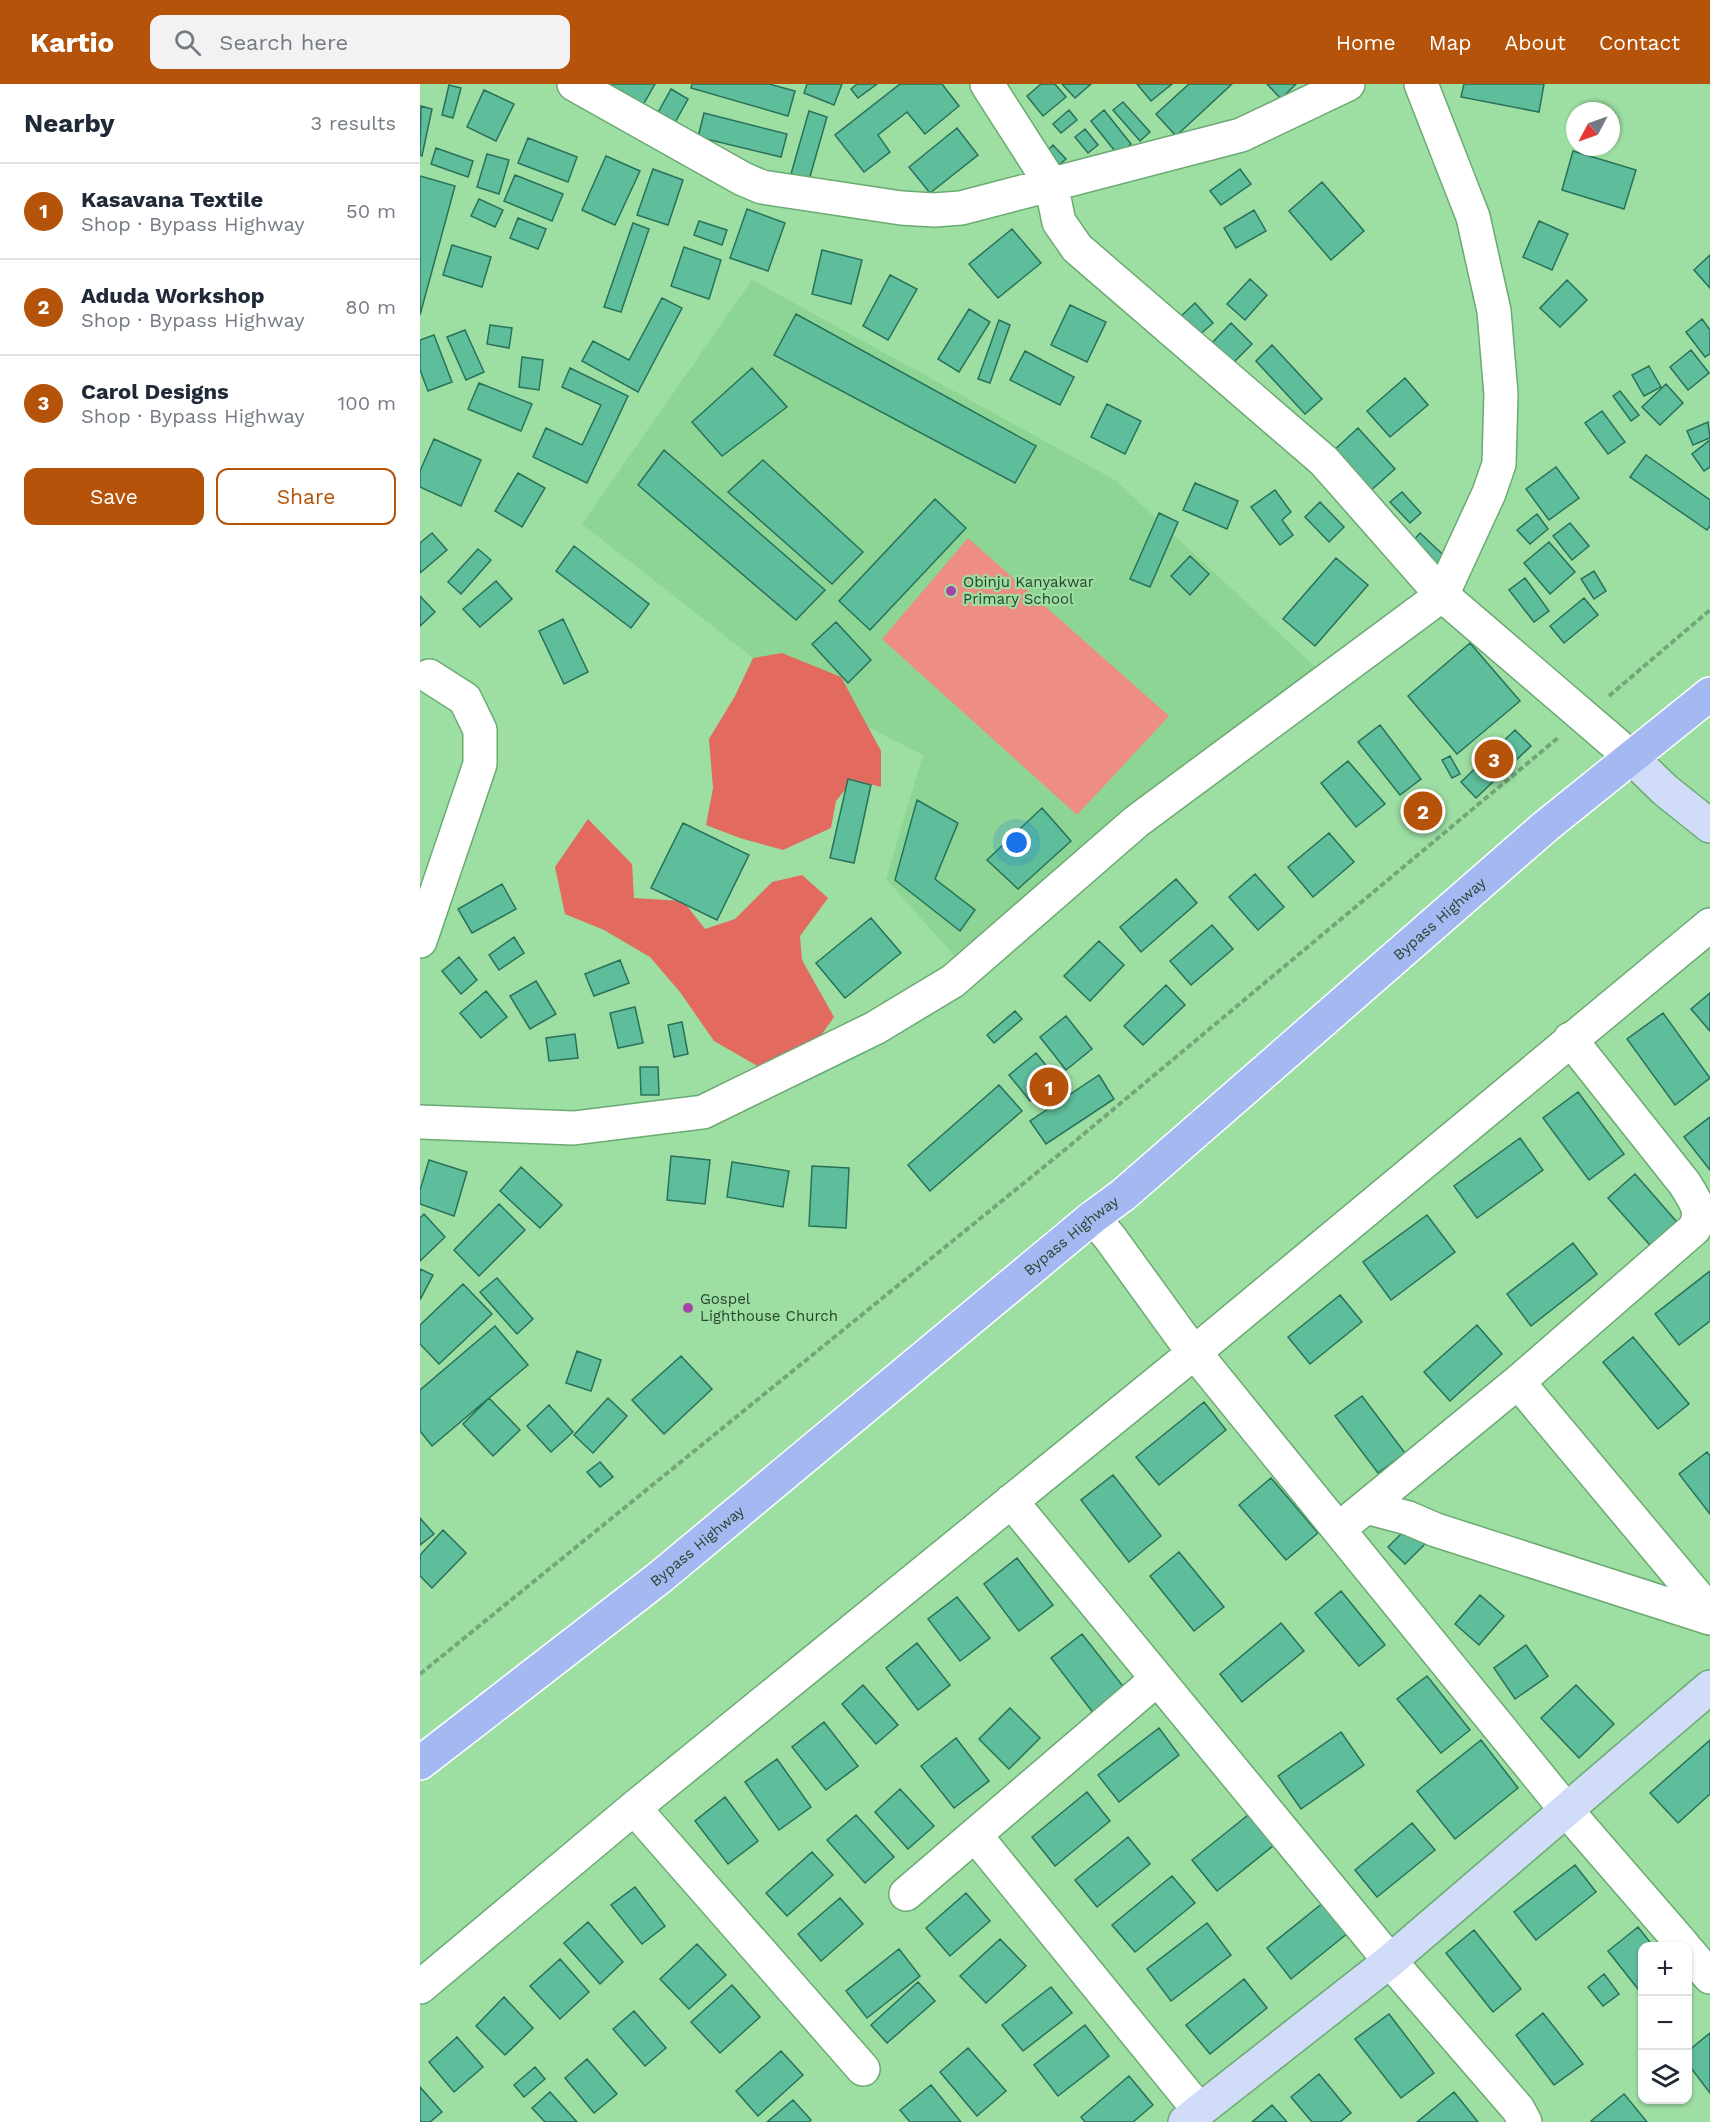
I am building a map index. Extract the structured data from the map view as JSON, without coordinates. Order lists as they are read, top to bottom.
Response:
{
  "streets": {
    "main road": ["Bypass Highway"]
  },
  "places": ["Obinju Kanyakwar Primary School", "Gospel Lighthouse Church"],
  "north": "bottom left",
  "page": {
    "header": "Kartio",
    "search": "Search here",
    "nav": [
      "Home",
      "Map",
      "About",
      "Contact"
    ],
    "heading": ["Nearby", "3 results"],
    "list": [
      {
        "mark": "1",
        "name": "Kasavana Textile",
        "note": "Shop · Bypass Highway",
        "value": "50 m"
      },
      {
        "mark": "2",
        "name": "Aduda Workshop",
        "note": "Shop · Bypass Highway",
        "value": "80 m"
      },
      {
        "mark": "3",
        "name": "Carol Designs",
        "note": "Shop · Bypass Highway",
        "value": "100 m"
      }
    ],
    "buttons": ["Save", "Share"],
    "pins": ["3", "2", "1"],
    "map_buttons": ["+", "−"]
  }
}
